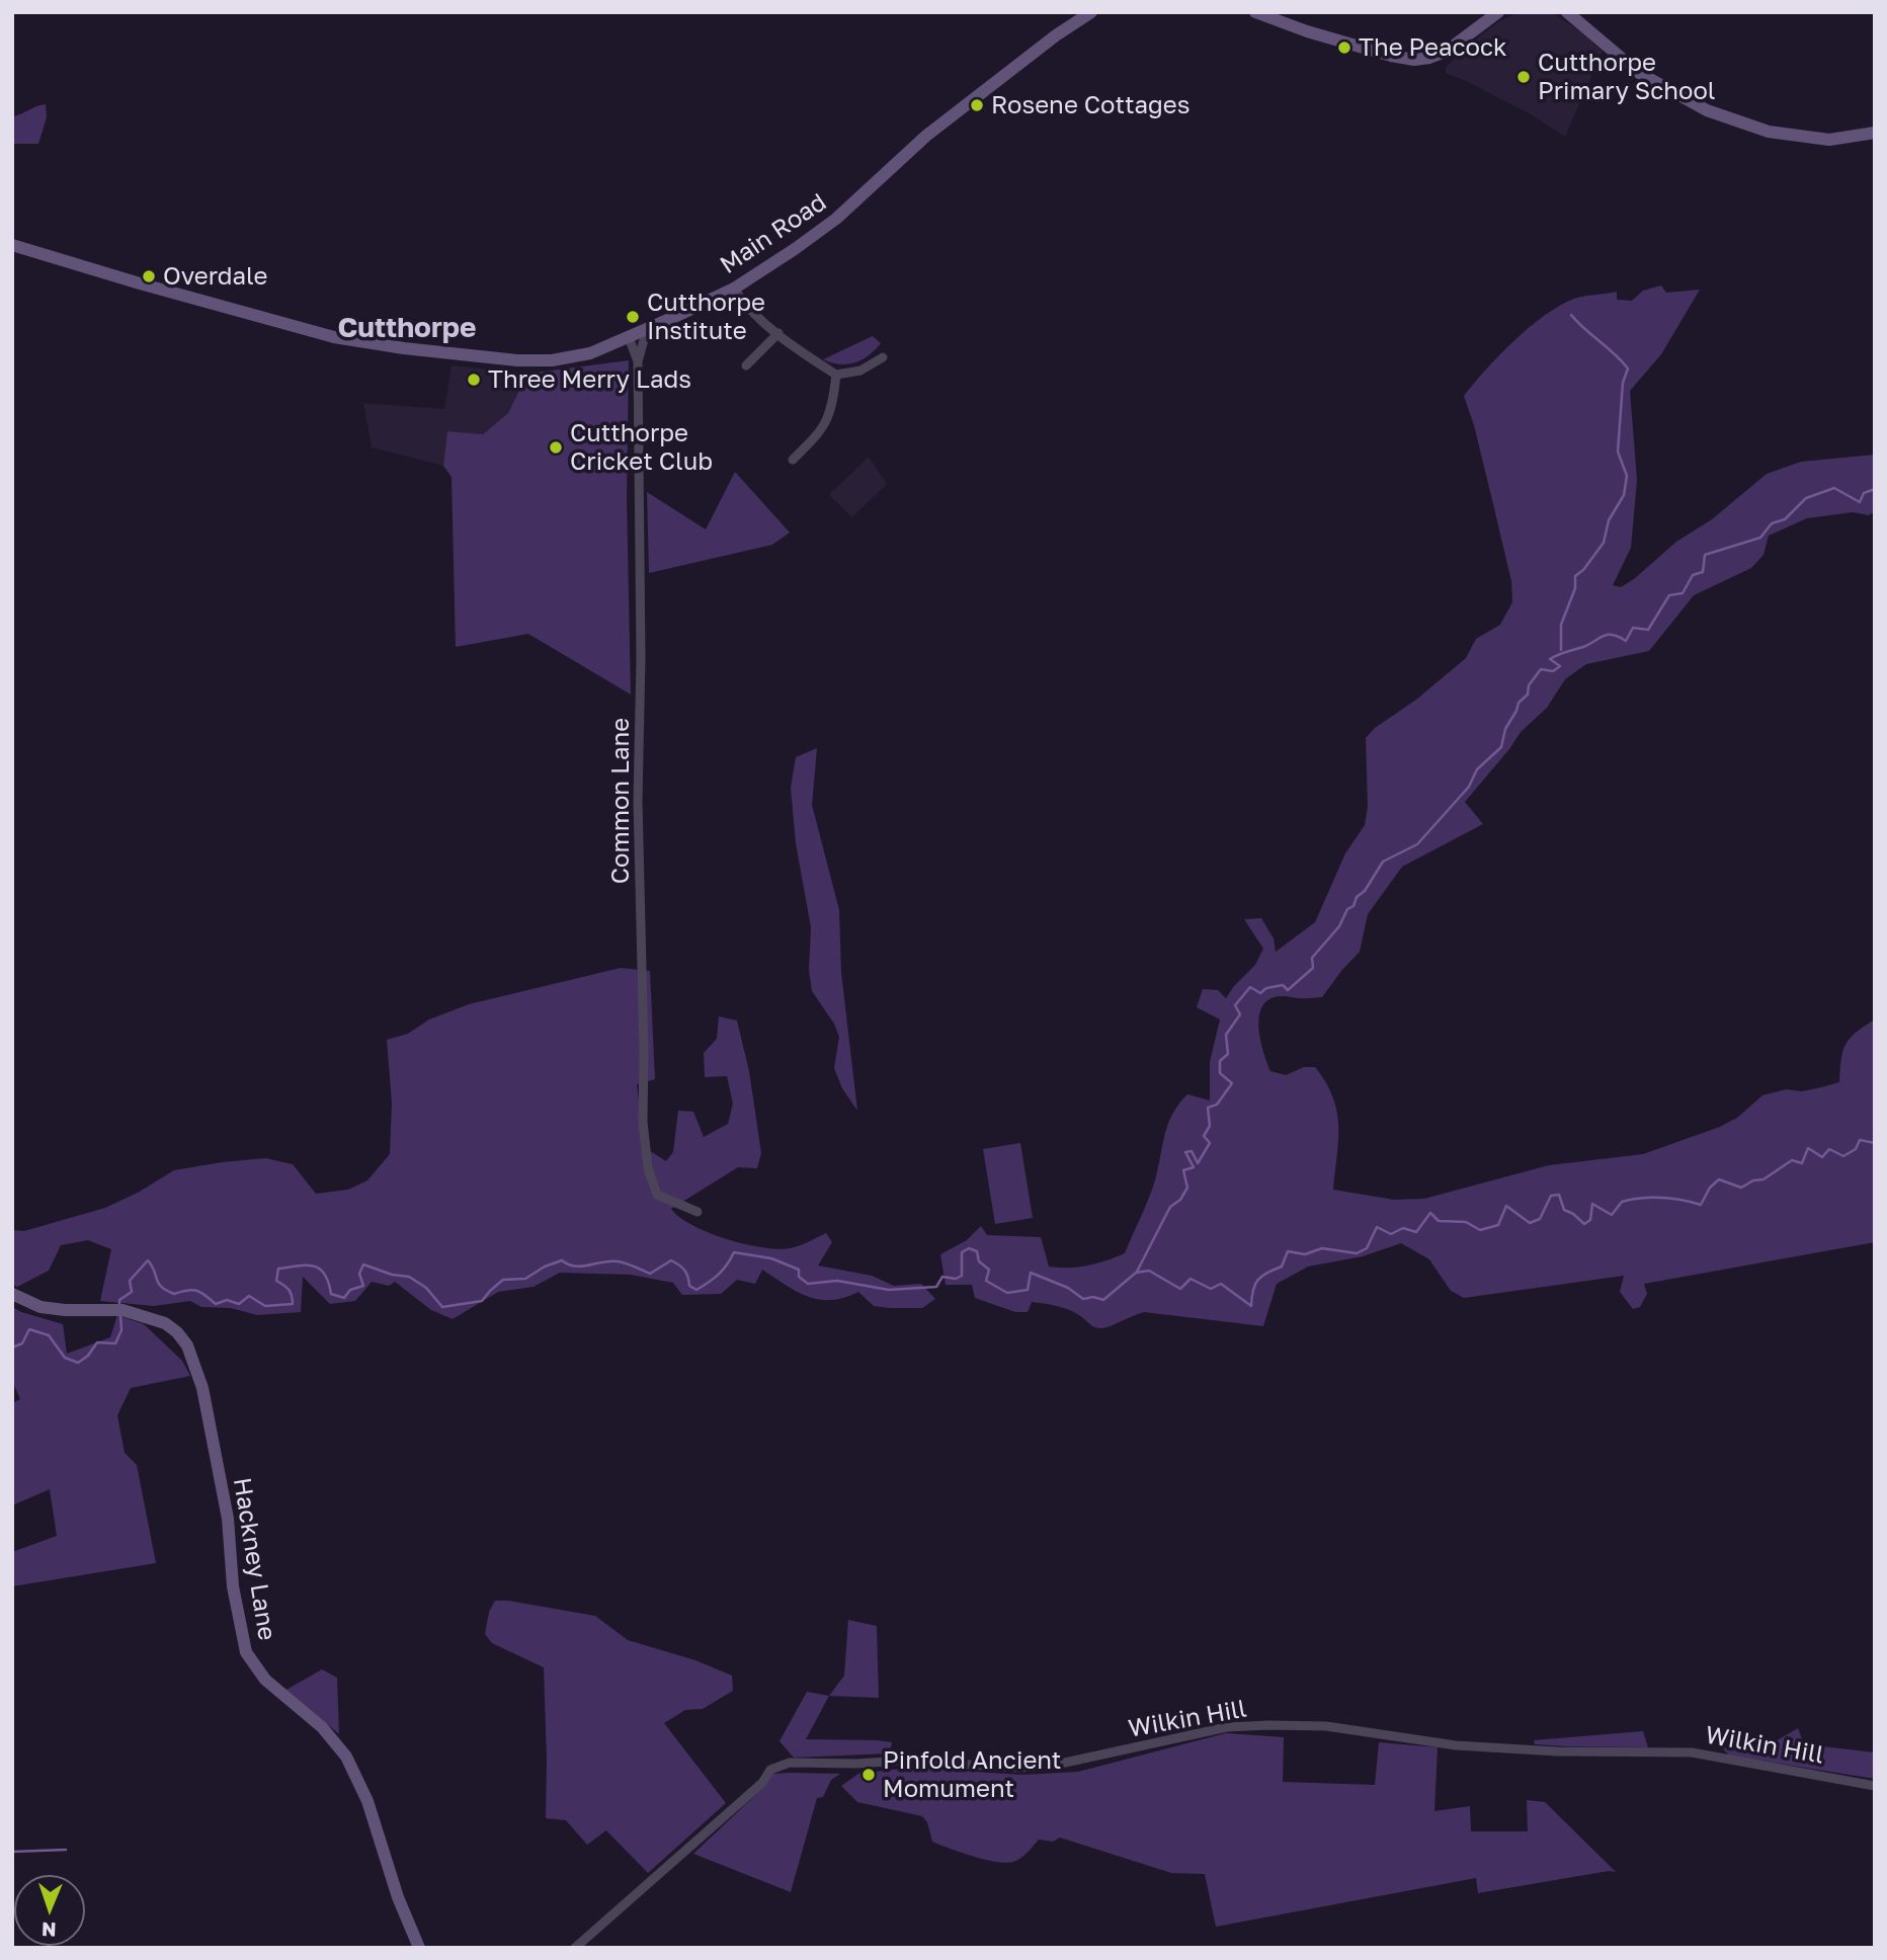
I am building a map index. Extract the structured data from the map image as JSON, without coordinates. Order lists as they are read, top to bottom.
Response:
{
  "streets": {
    "main road": ["Main Road", "Hackney Lane"],
    "street": ["Common Lane", "Wilkin Hill"]
  },
  "crossings": [
    ["Main Road", "Common Lane"]
  ],
  "districts": ["Cutthorpe"],
  "places": [
    "The Peacock",
    "Cutthorpe Primary School",
    "Rosene Cottages",
    "Overdale",
    "Cutthorpe Institute",
    "Three Merry Lads",
    "Cutthorpe Cricket Club",
    "Pinfold Ancient Momument"
  ],
  "north": "bottom"
}
